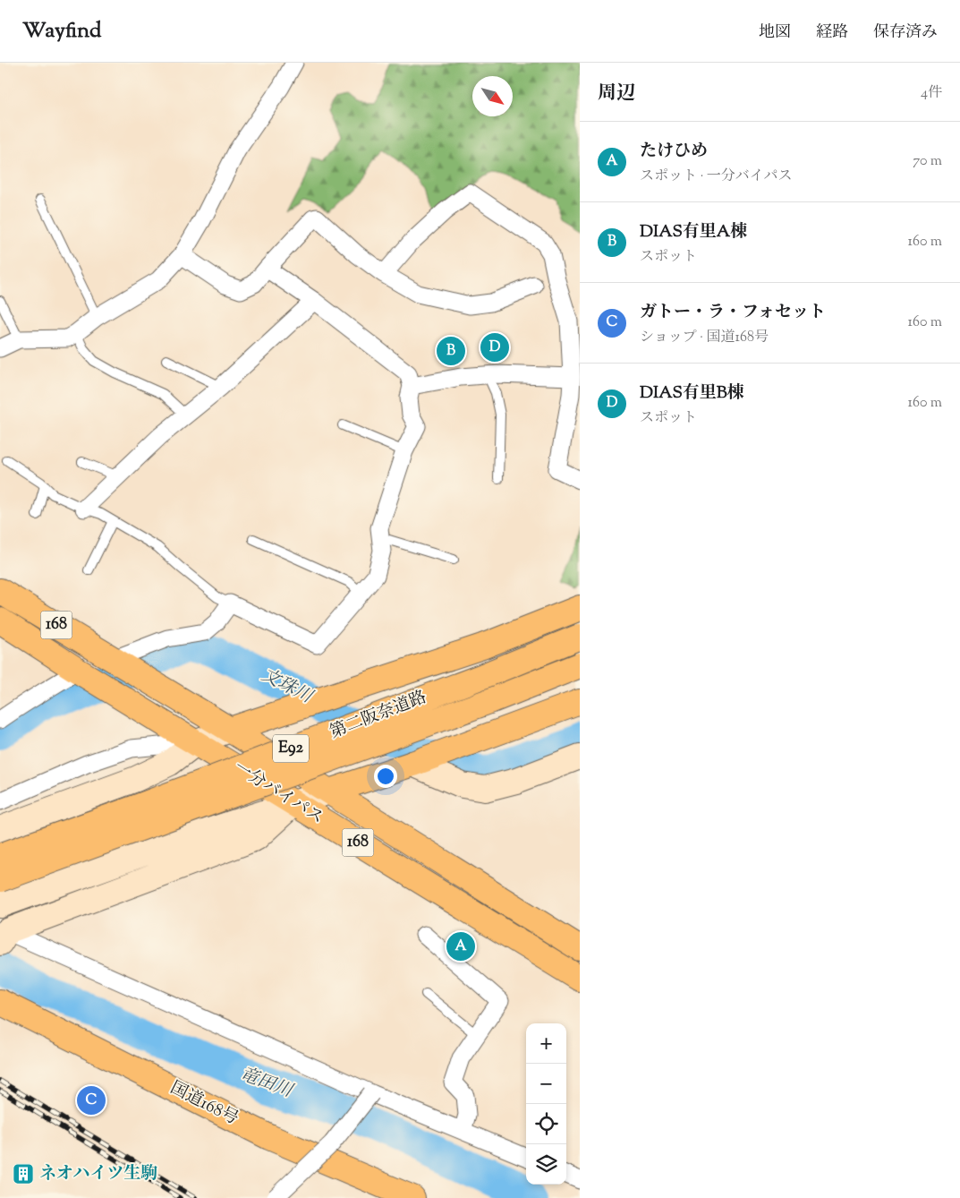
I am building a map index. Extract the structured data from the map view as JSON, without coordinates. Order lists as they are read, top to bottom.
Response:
{
  "streets": {
    "highway": [
      "168",
      "第二阪奈道路",
      "E92",
      "一分バイパス",
      "国道168号"
    ]
  },
  "water": ["文珠川", "竜田川"],
  "places": {
    "building": ["ネオハイツ生駒"]
  },
  "north": "bottom right",
  "page": {
    "header": "Wayfind",
    "nav": ["地図", "経路", "保存済み"],
    "heading": ["周辺", "4件"],
    "list": [
      {
        "mark": "A",
        "name": "たけひめ",
        "note": "スポット · 一分バイパス",
        "value": "70 m"
      },
      {
        "mark": "B",
        "name": "DIAS有里A棟",
        "note": "スポット",
        "value": "160 m"
      },
      {
        "mark": "C",
        "name": "ガトー・ラ・フォセット",
        "note": "ショップ · 国道168号",
        "value": "160 m"
      },
      {
        "mark": "D",
        "name": "DIAS有里B棟",
        "note": "スポット",
        "value": "160 m"
      }
    ],
    "pins": [
      "D",
      "B",
      "A",
      "C"
    ],
    "map_buttons": ["+", "−"]
  }
}
